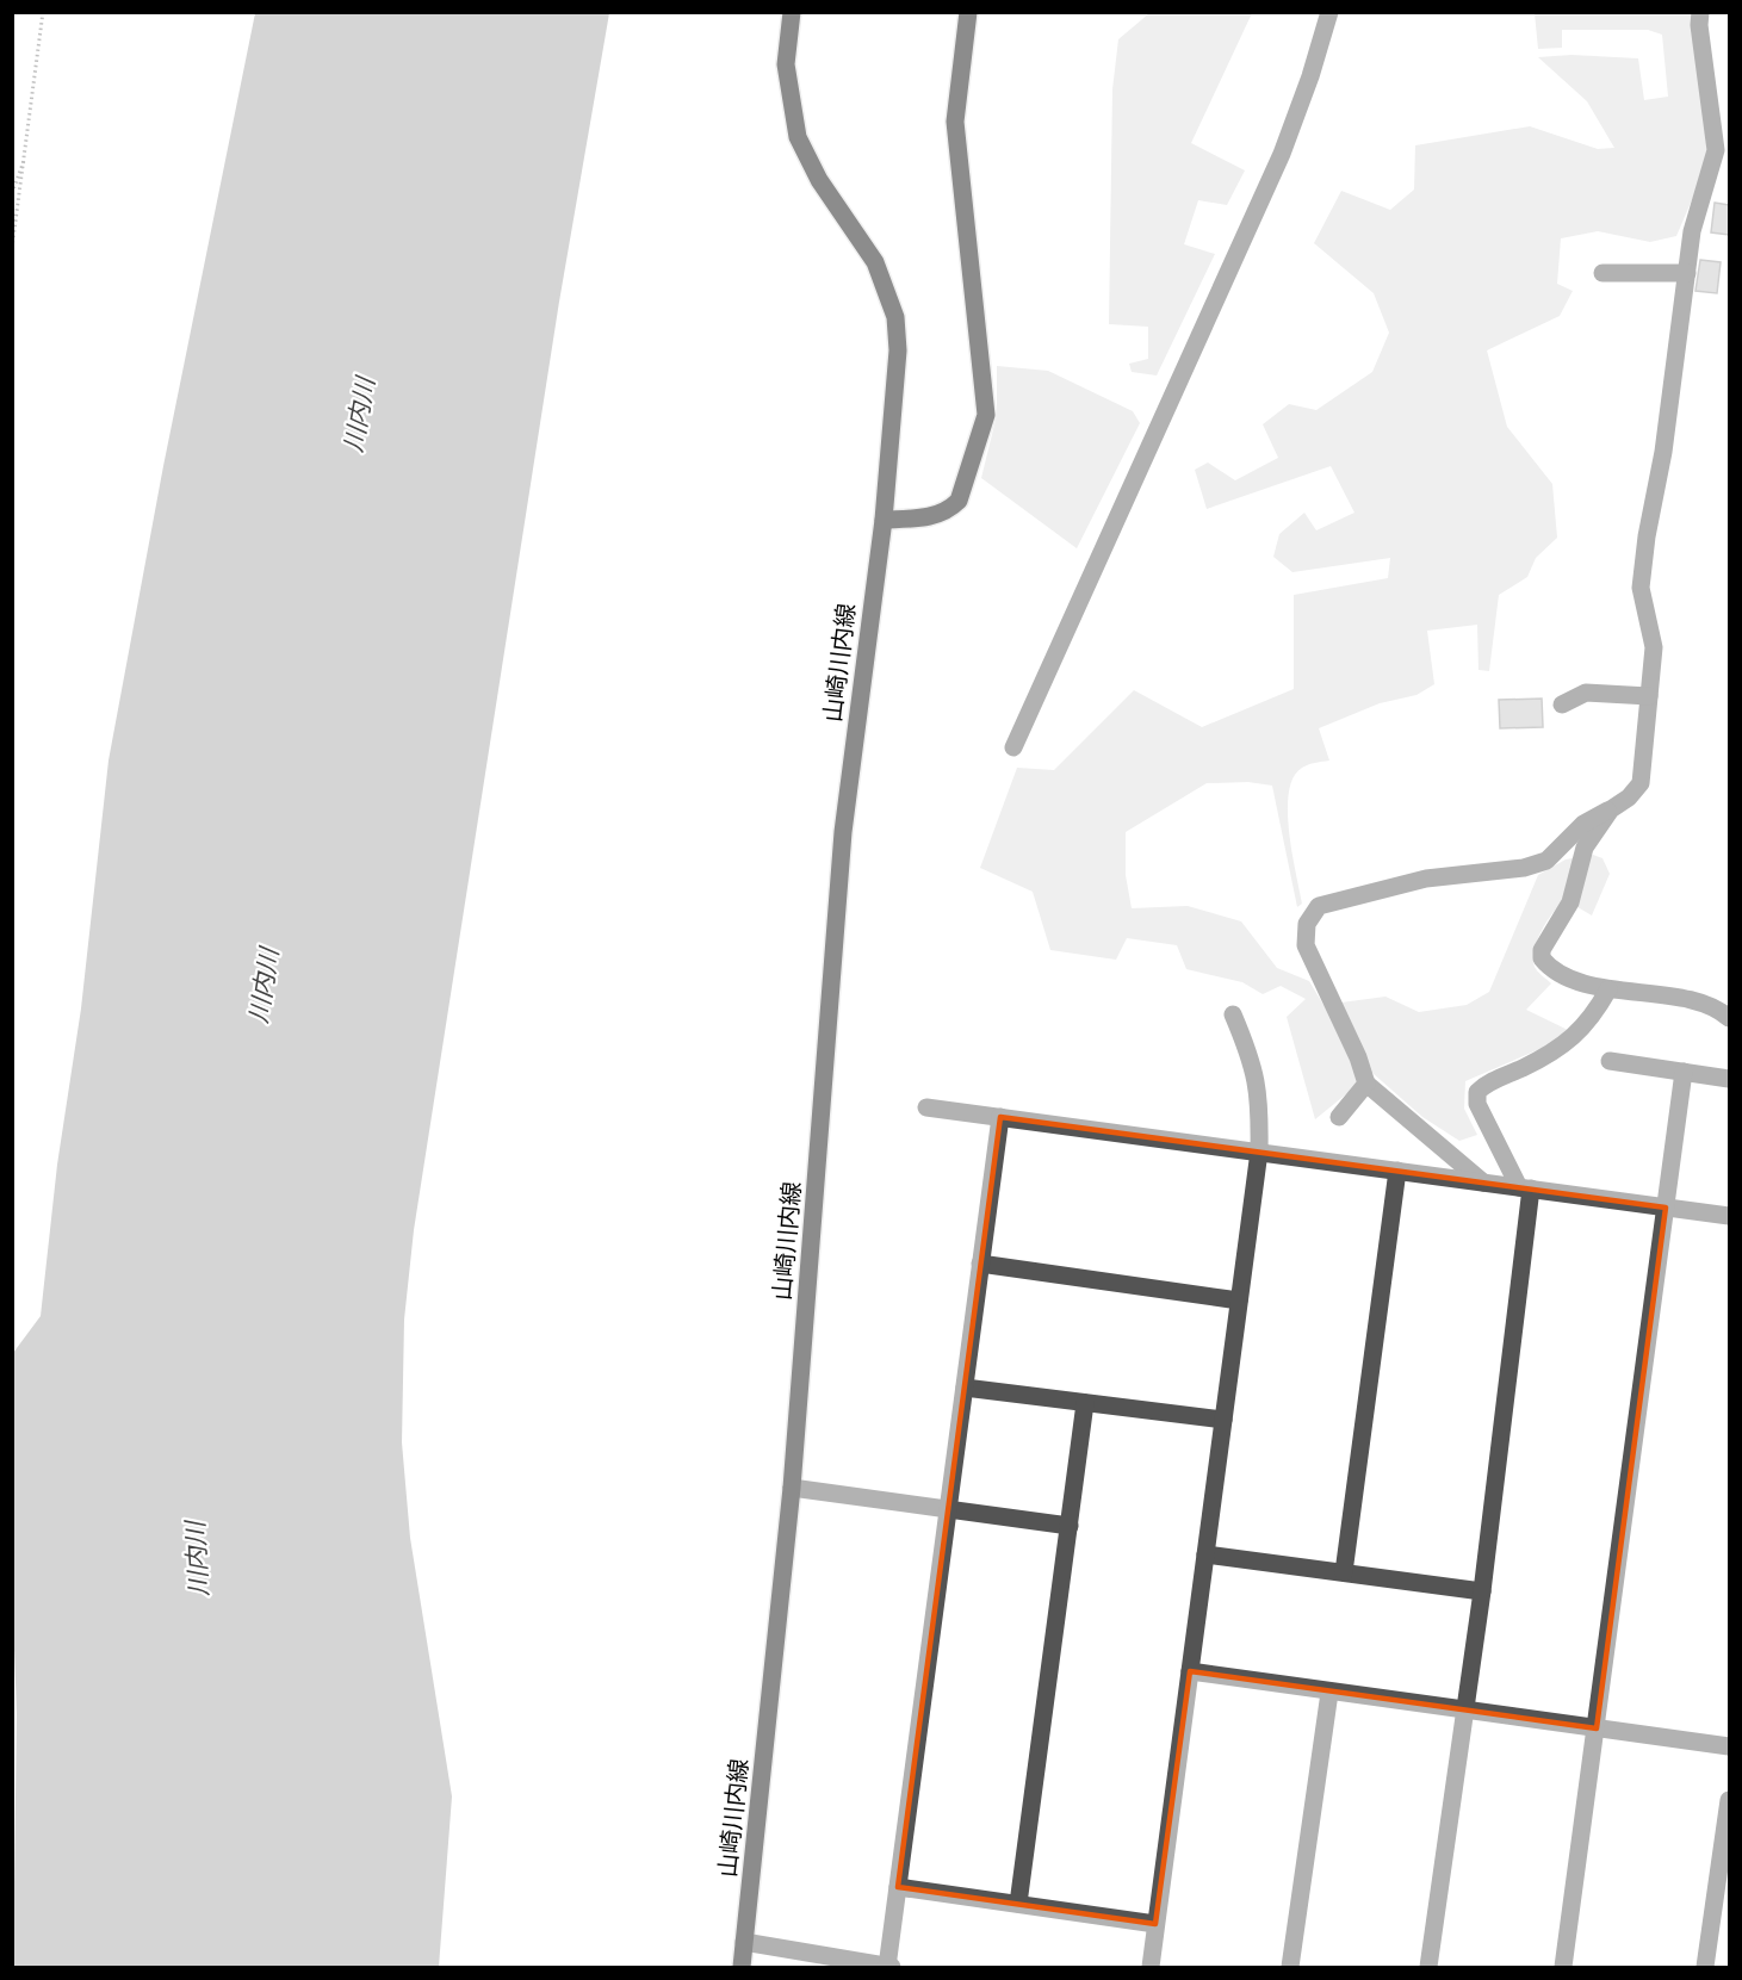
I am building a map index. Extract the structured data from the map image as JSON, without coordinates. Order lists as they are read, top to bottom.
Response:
{
  "streets": {
    "main road": ["山崎川内線"]
  },
  "water": ["川内川"]
}
